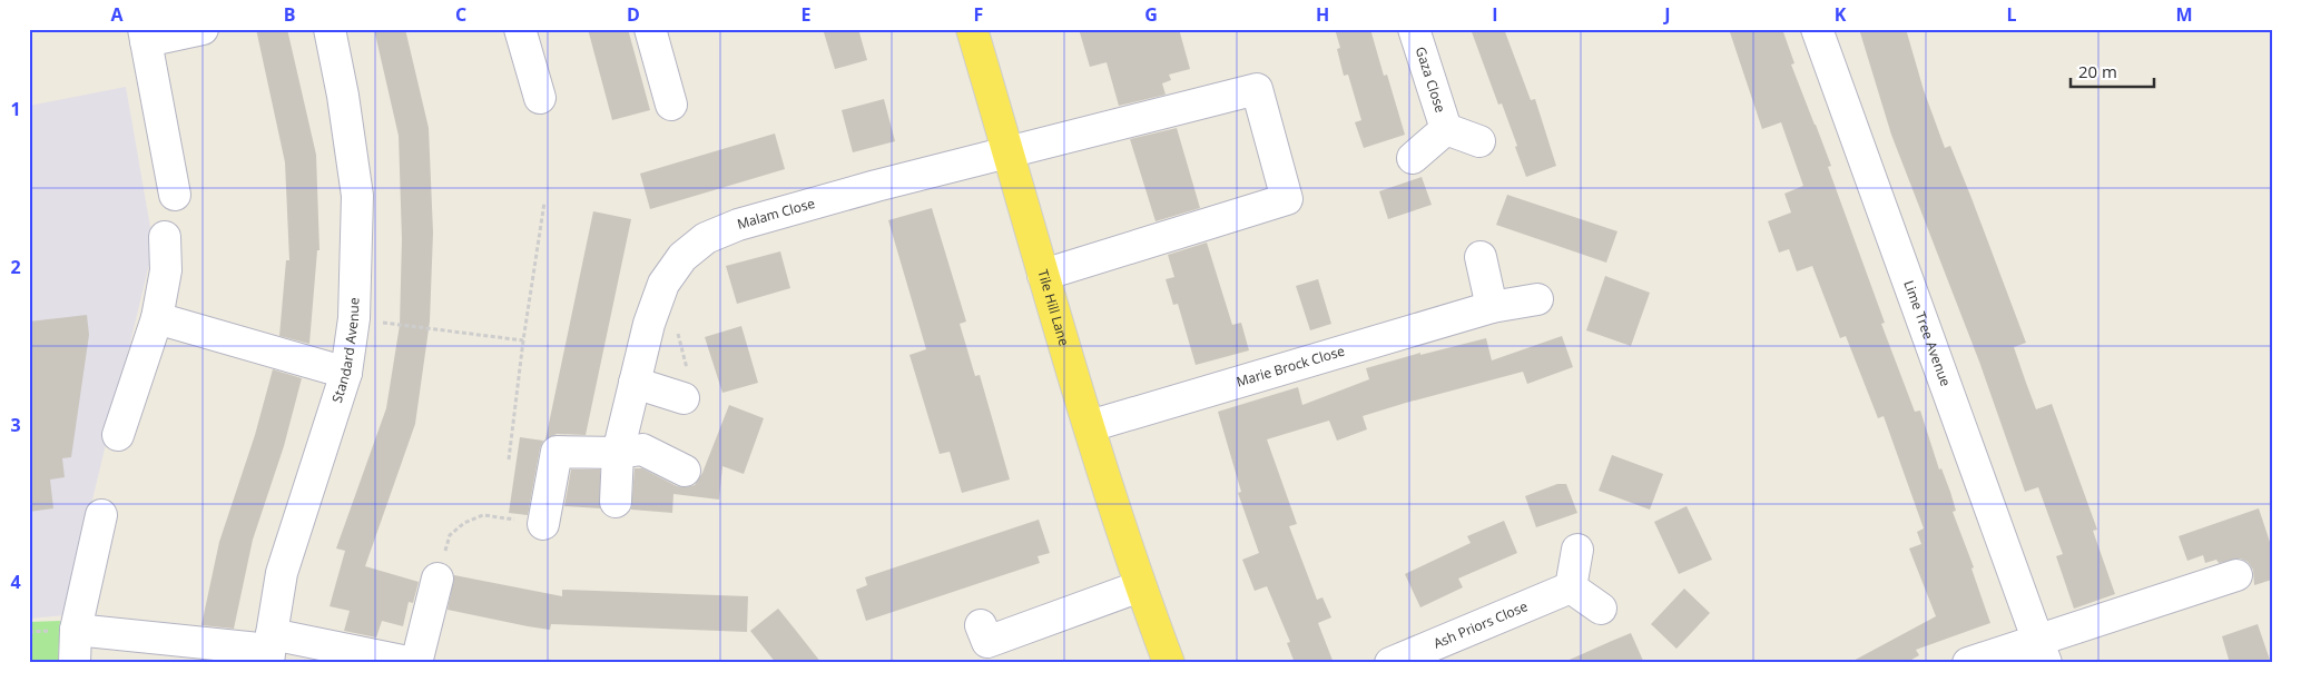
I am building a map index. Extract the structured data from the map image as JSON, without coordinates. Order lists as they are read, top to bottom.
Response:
{
  "streets": {
    "main road": ["Tile Hill Lane"],
    "street": [
      "Gaza Close",
      "Malam Close",
      "Lime Tree Avenue",
      "Standard Avenue",
      "Marie Brock Close",
      "Ash Priors Close"
    ]
  },
  "crossings": [
    ["Malam Close", "Tile Hill Lane"],
    ["Tile Hill Lane", "Marie Brock Close"]
  ],
  "scale_bar": "20 m",
  "grid": {
    "columns": [
      "A",
      "B",
      "C",
      "D",
      "E",
      "F",
      "G",
      "H",
      "I",
      "J",
      "K",
      "L",
      "M"
    ],
    "rows": [
      "1",
      "2",
      "3",
      "4"
    ]
  }
}
